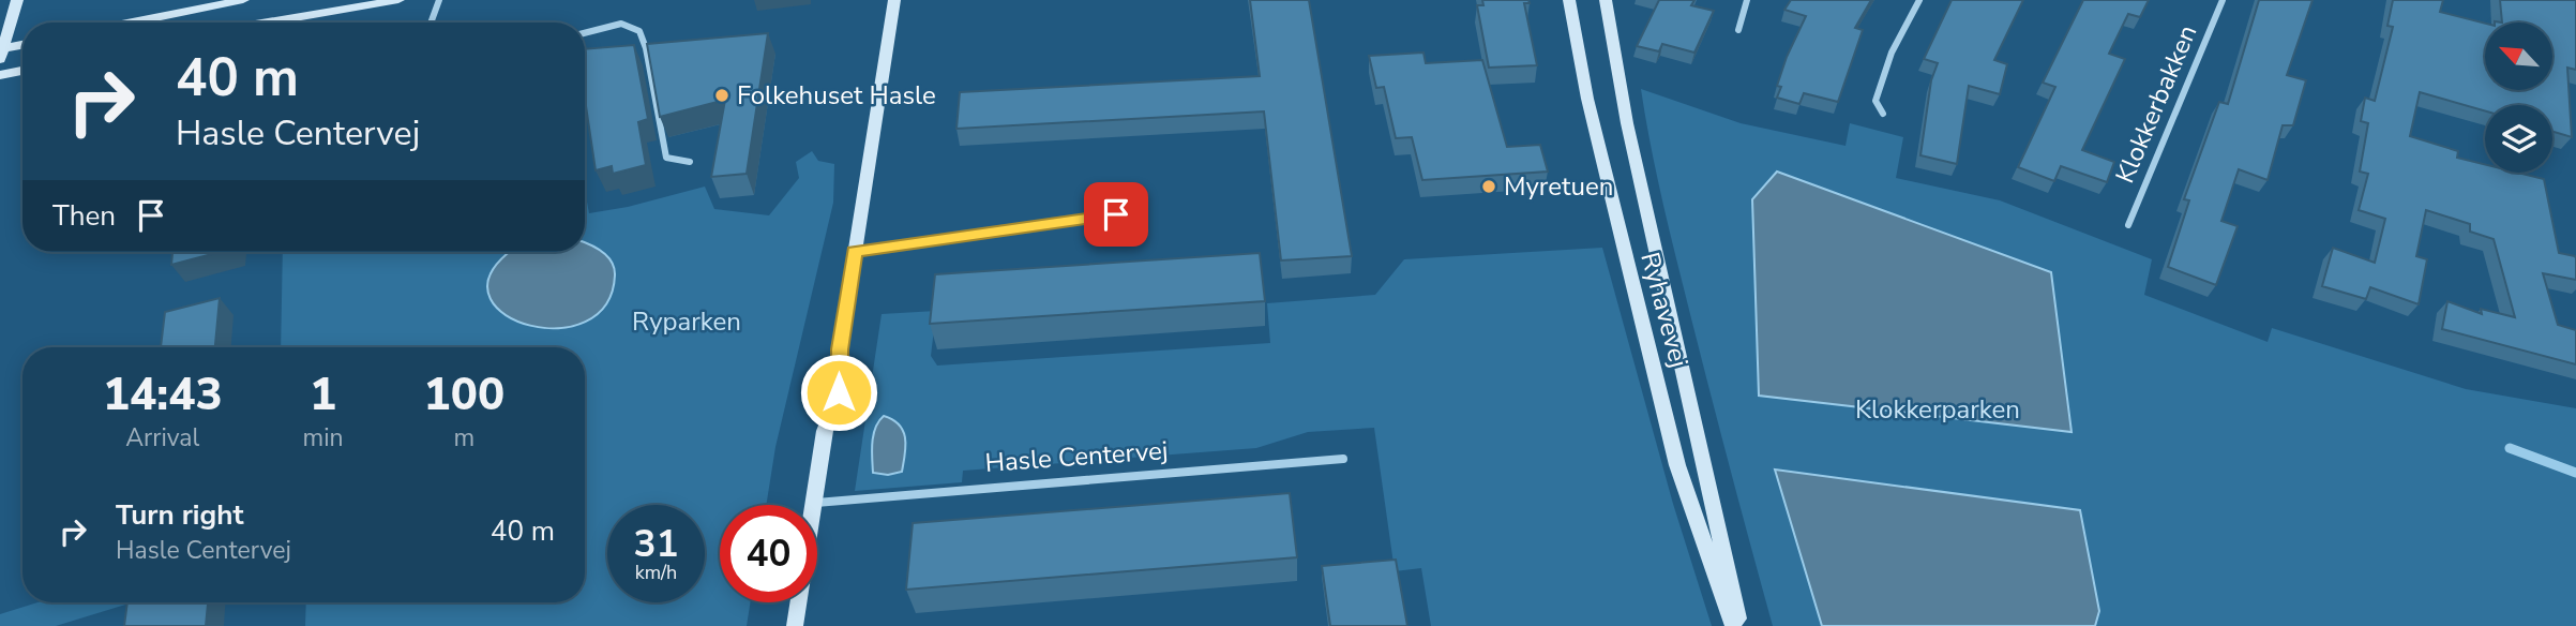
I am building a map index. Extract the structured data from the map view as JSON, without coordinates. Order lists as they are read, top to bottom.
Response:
{
  "streets": {
    "street": ["Klokkerbakken", "Ryhavevej", "Hasle Centervej"]
  },
  "parks": ["Ryparken", "Klokkerparken"],
  "places": ["Folkehuset Hasle", "Myretuen"],
  "north": "top left",
  "page": {
    "turn": ["40 m", "Hasle Centervej"],
    "then": "Then",
    "eta": [
      "14:43",
      "Arrival",
      "1",
      "min",
      "100",
      "m"
    ],
    "list": [
      {
        "name": "Turn right",
        "note": "Hasle Centervej",
        "value": "40 m"
      }
    ],
    "speed": "31 km/h",
    "limit": "40"
  }
}
